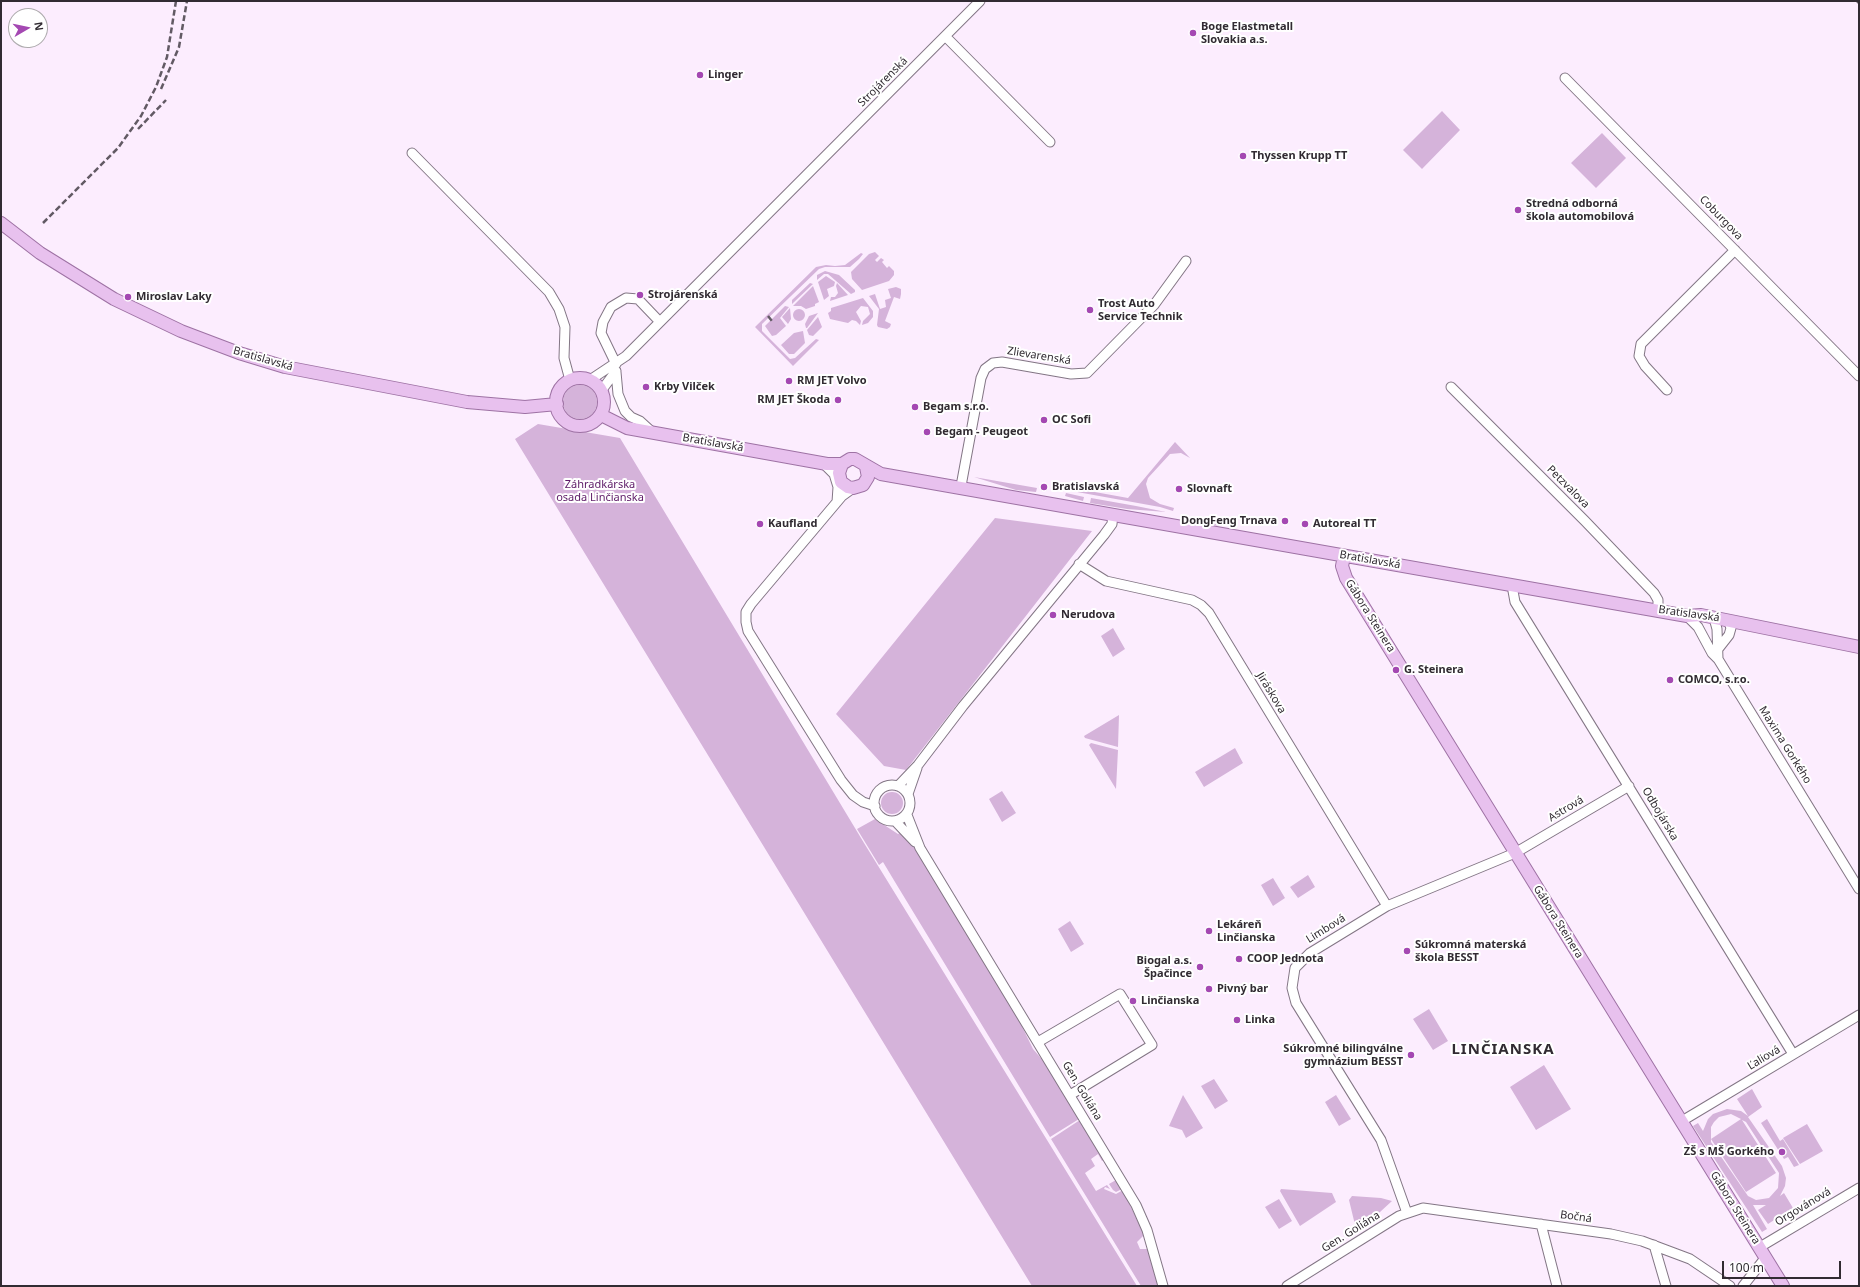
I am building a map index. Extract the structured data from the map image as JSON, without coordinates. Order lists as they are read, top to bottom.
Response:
{
  "streets": {
    "main road": ["Bratislavská", "Gábora Steinera"],
    "street": [
      "Strojárenská",
      "Coburgova",
      "Zlievarenská",
      "Petzvalova",
      "Jiráskova",
      "Maxima Gorkého",
      "Astrová",
      "Odbojárska",
      "Limbová",
      "Ľaliová",
      "Gen. Goliána",
      "Orgovánová",
      "Bočná"
    ]
  },
  "crossings": [
    ["Zlievarenská", "Bratislavská"],
    ["Bratislavská", "Petzvalova"],
    ["Bratislavská", "Gábora Steinera"],
    ["Bratislavská", "Maxima Gorkého"],
    ["Bratislavská", "Odbojárska"],
    ["Gábora Steinera", "Astrová"],
    ["Gábora Steinera", "Limbová"],
    ["Gábora Steinera", "Ľaliová"],
    ["Gábora Steinera", "Orgovánová"],
    ["Jiráskova", "Limbová"],
    ["Astrová", "Odbojárska"],
    ["Astrová", "Limbová"],
    ["Odbojárska", "Ľaliová"],
    ["Limbová", "Gen. Goliána"],
    ["Limbová", "Bočná"],
    ["Gen. Goliána", "Bočná"]
  ],
  "districts": ["LINČIANSKA"],
  "parks": ["Záhradkárska osada Linčianska"],
  "places": [
    "Boge Elastmetall Slovakia a.s.",
    "Linger",
    "Thyssen Krupp TT",
    "Stredná odborná škola automobilová",
    "Strojárenská",
    "Miroslav Laky",
    "Trost Auto Service Technik",
    "RM JET Volvo",
    "Krby Vilček",
    "RM JET Škoda",
    "Begam s.r.o.",
    "OC Sofi",
    "Begam - Peugeot",
    "Bratislavská",
    "Slovnaft",
    "DongFeng Trnava",
    "Kaufland",
    "Autoreal TT",
    "Nerudova",
    "G. Steinera",
    "COMCO, s.r.o.",
    "Lekáreň Linčianska",
    "Súkromná materská škola BESST",
    "COOP Jednota",
    "Biogal a.s. Špačince",
    "Pivný bar",
    "Linčianska",
    "Linka",
    "Súkromné bilingválne gymnázium BESST",
    "ZŠ s MŠ Gorkého"
  ],
  "scale_bar": "100 m",
  "north": "right"
}
